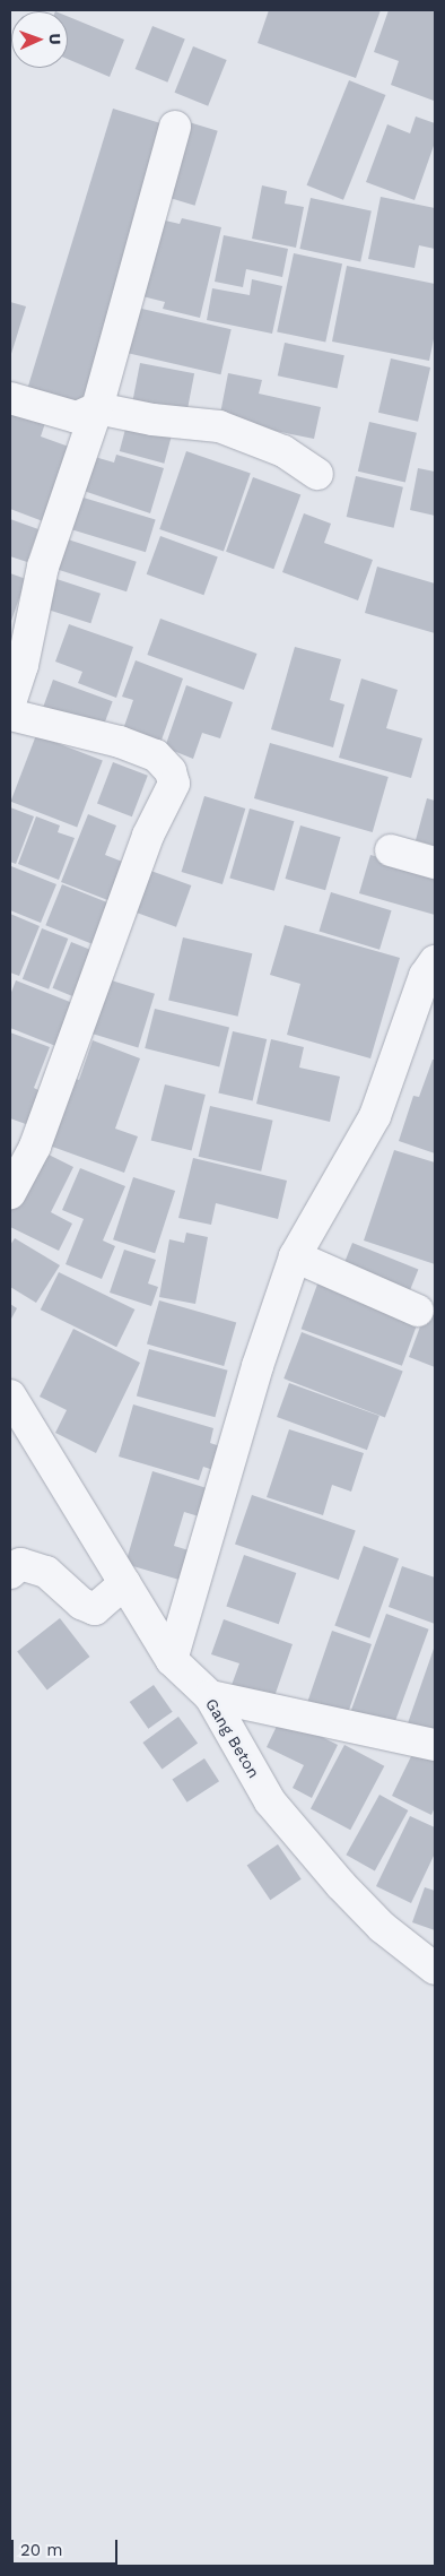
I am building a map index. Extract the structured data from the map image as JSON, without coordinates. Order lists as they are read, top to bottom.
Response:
{
  "streets": {
    "street": ["Gang Beton"]
  },
  "scale_bar": "20 m",
  "north": "right"
}
